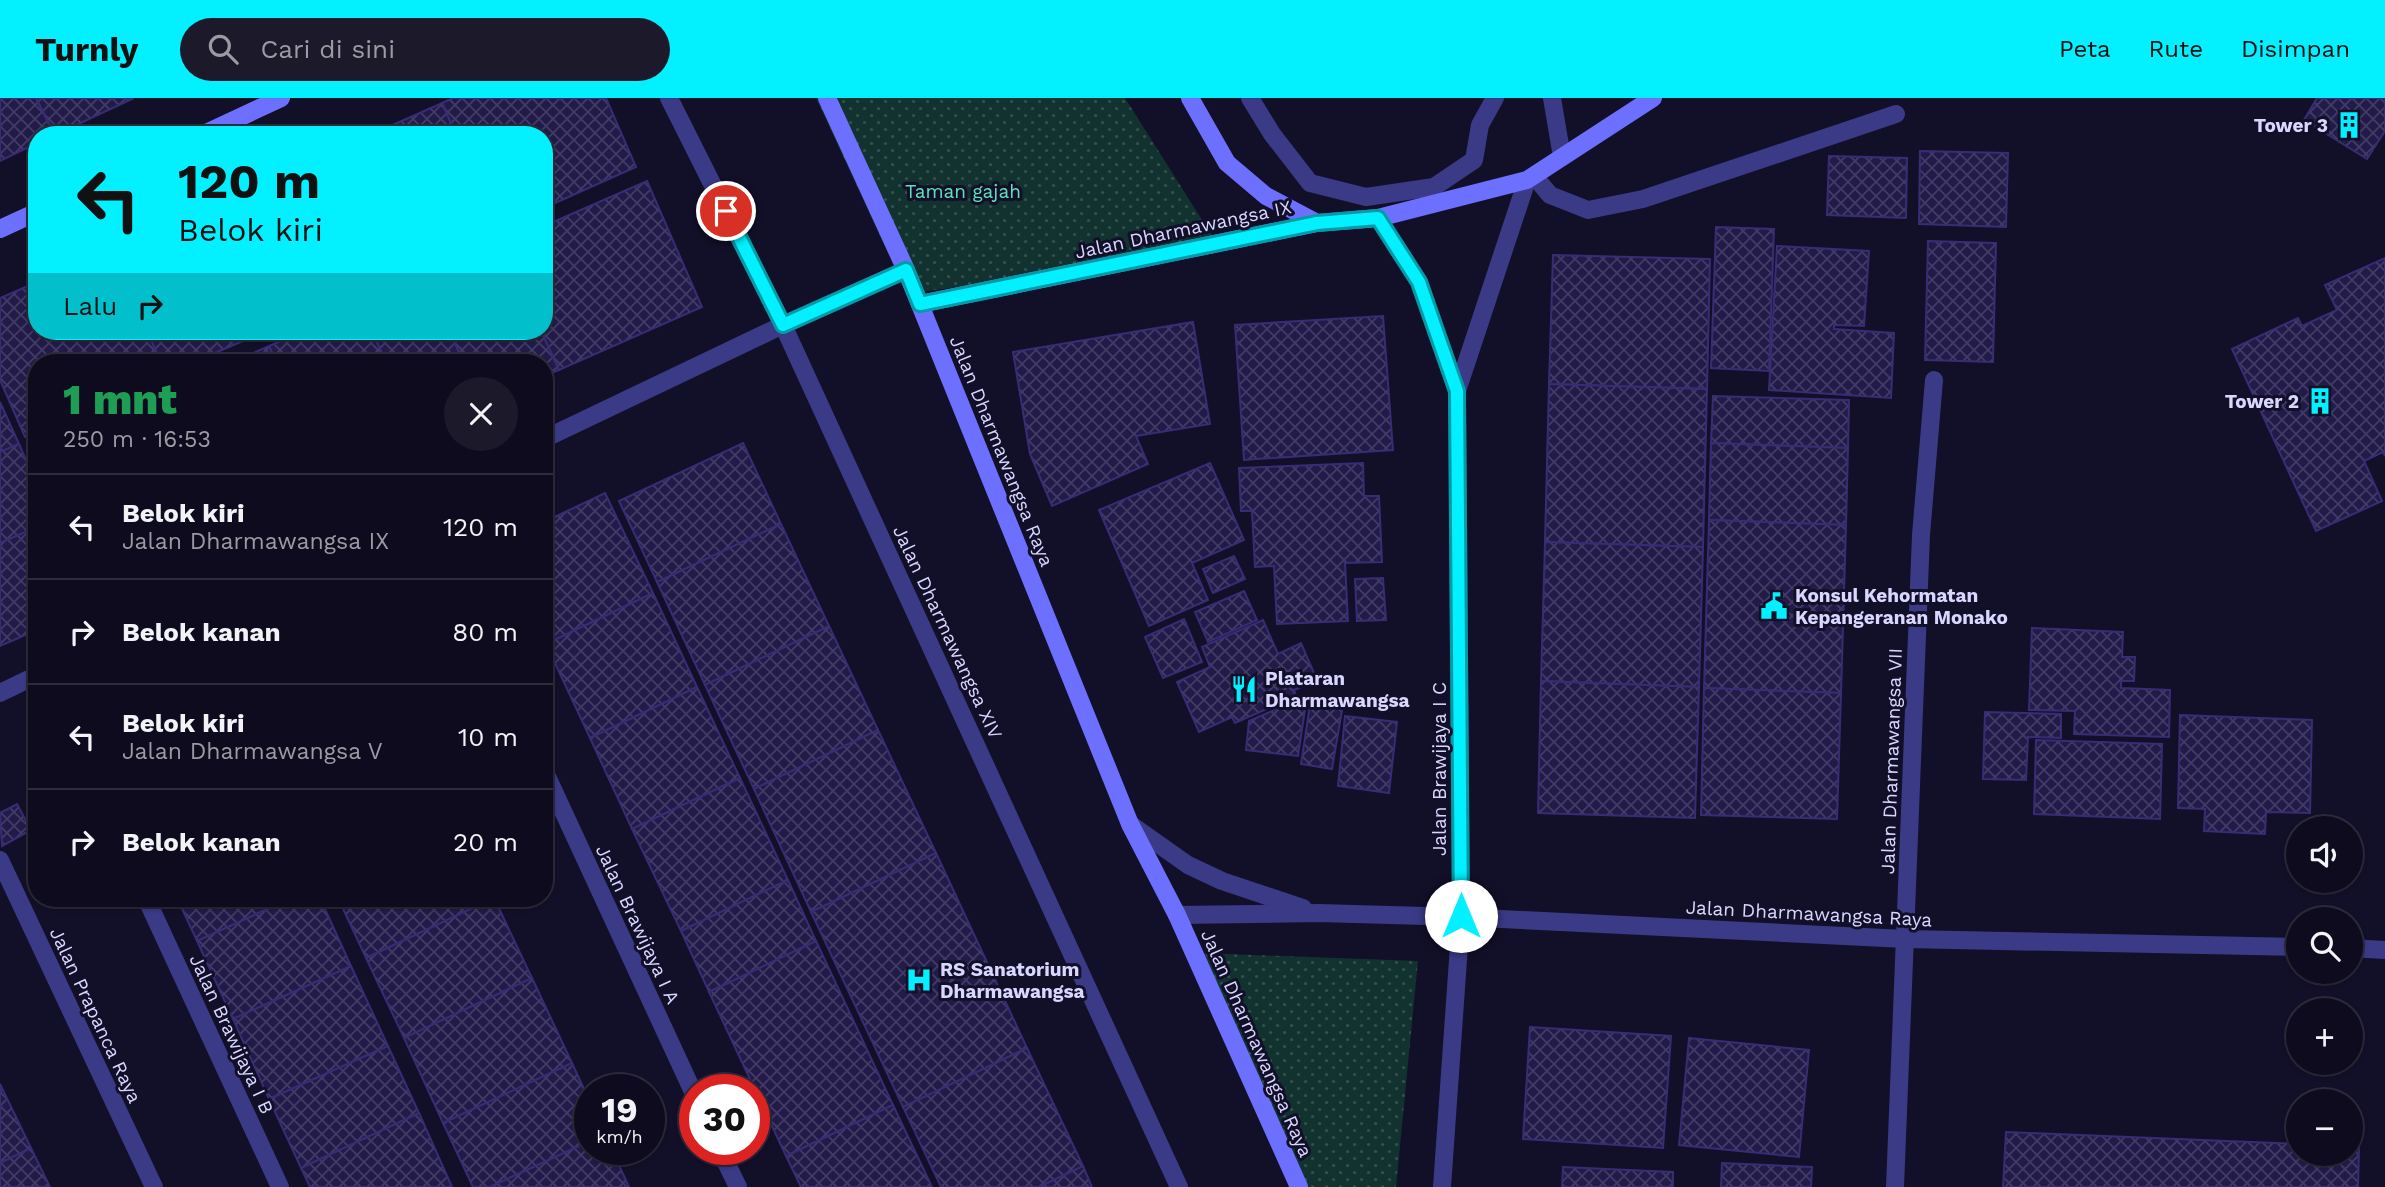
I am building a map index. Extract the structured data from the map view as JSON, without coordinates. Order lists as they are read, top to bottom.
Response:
{
  "streets": {
    "street": [
      "Jalan Dharmawangsa IX",
      "Jalan Dharmawangsa Raya",
      "Jalan Dharmawangsa XIV",
      "Jalan Dharmawangsa VII",
      "Jalan Brawijaya I C",
      "Jalan Brawijaya I A",
      "Jalan Prapanca Raya",
      "Jalan Brawijaya I B"
    ]
  },
  "crossings": [
    ["Jalan Dharmawangsa IX", "Jalan Dharmawangsa Raya"],
    ["Jalan Dharmawangsa IX", "Jalan Brawijaya I C"],
    ["Jalan Dharmawangsa Raya", "Jalan Dharmawangsa VII"],
    ["Jalan Dharmawangsa Raya", "Jalan Brawijaya I C"]
  ],
  "parks": ["Taman gajah"],
  "places": {
    "building": ["Tower 3", "Tower 2"],
    "public building": ["Konsul Kehormatan Kepangeranan Monako"],
    "restaurant": ["Plataran Dharmawangsa"],
    "hospital": ["RS Sanatorium Dharmawangsa"]
  },
  "page": {
    "header": "Turnly",
    "search": "Cari di sini",
    "nav": ["Peta", "Rute", "Disimpan"],
    "turn": ["120 m", "Belok kiri"],
    "then": "Lalu",
    "heading": ["1 mnt", "250 m · 16:53"],
    "list": [
      {
        "name": "Belok kiri",
        "note": "Jalan Dharmawangsa IX",
        "value": "120 m"
      },
      {
        "name": "Belok kanan",
        "value": "80 m"
      },
      {
        "name": "Belok kiri",
        "note": "Jalan Dharmawangsa V",
        "value": "10 m"
      },
      {
        "name": "Belok kanan",
        "value": "20 m"
      }
    ],
    "map_buttons": ["+", "−"],
    "speed": "19 km/h",
    "limit": "30"
  }
}
